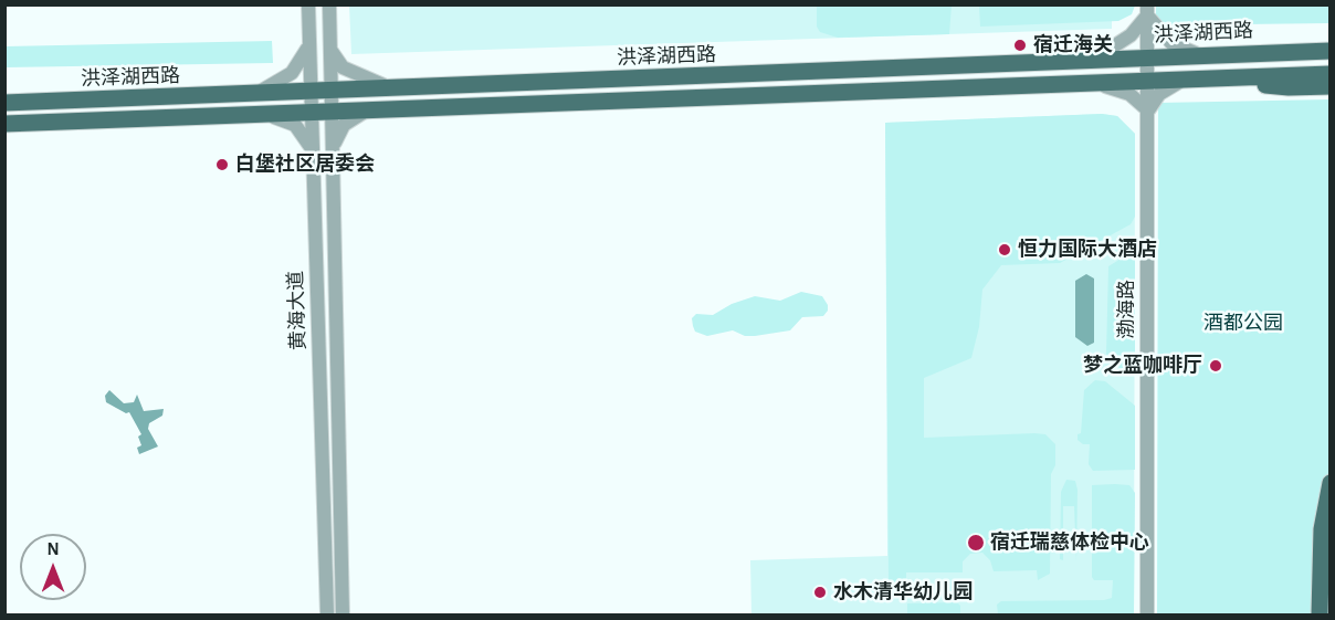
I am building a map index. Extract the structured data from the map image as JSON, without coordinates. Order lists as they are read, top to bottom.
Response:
{
  "streets": {
    "main road": ["洪泽湖西路"],
    "street": ["渤海路", "黄海大道"]
  },
  "crossings": [
    ["洪泽湖西路", "渤海路"],
    ["洪泽湖西路", "黄海大道"]
  ],
  "parks": ["酒都公园"],
  "places": [
    "宿迁海关",
    "白堡社区居委会",
    "恒力国际大酒店",
    "梦之蓝咖啡厅",
    "宿迁瑞慈体检中心",
    "水木清华幼儿园"
  ],
  "north": "top"
}
